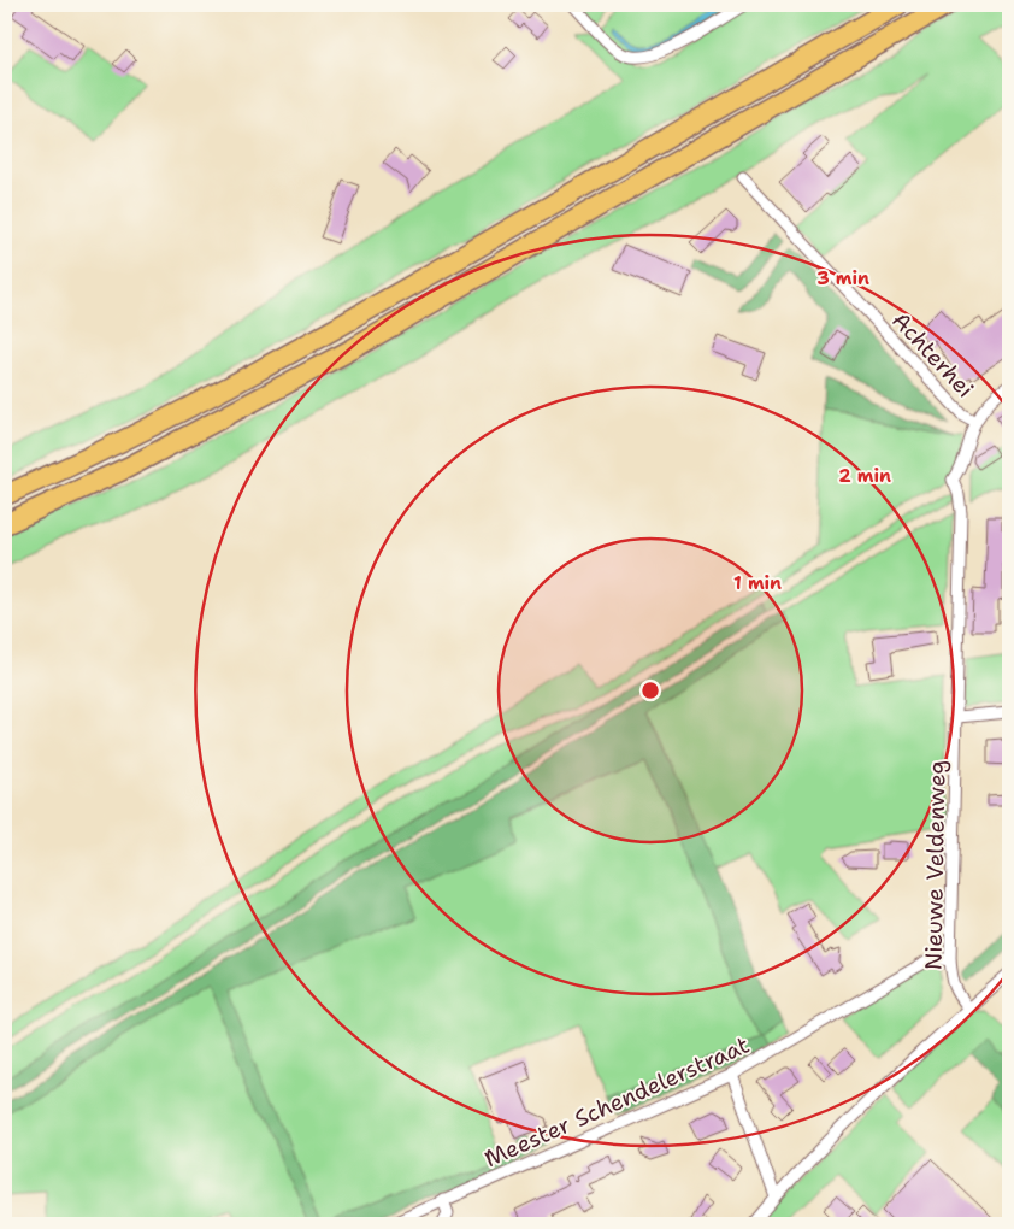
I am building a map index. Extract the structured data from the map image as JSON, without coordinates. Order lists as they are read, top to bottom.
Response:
{
  "streets": {
    "street": ["Achterhei", "Nieuwe Veldenweg", "Meester Schendelerstraat"]
  },
  "crossings": [
    ["Achterhei", "Nieuwe Veldenweg"],
    ["Nieuwe Veldenweg", "Meester Schendelerstraat"]
  ],
  "rings": ["3 min", "2 min", "1 min"]
}
